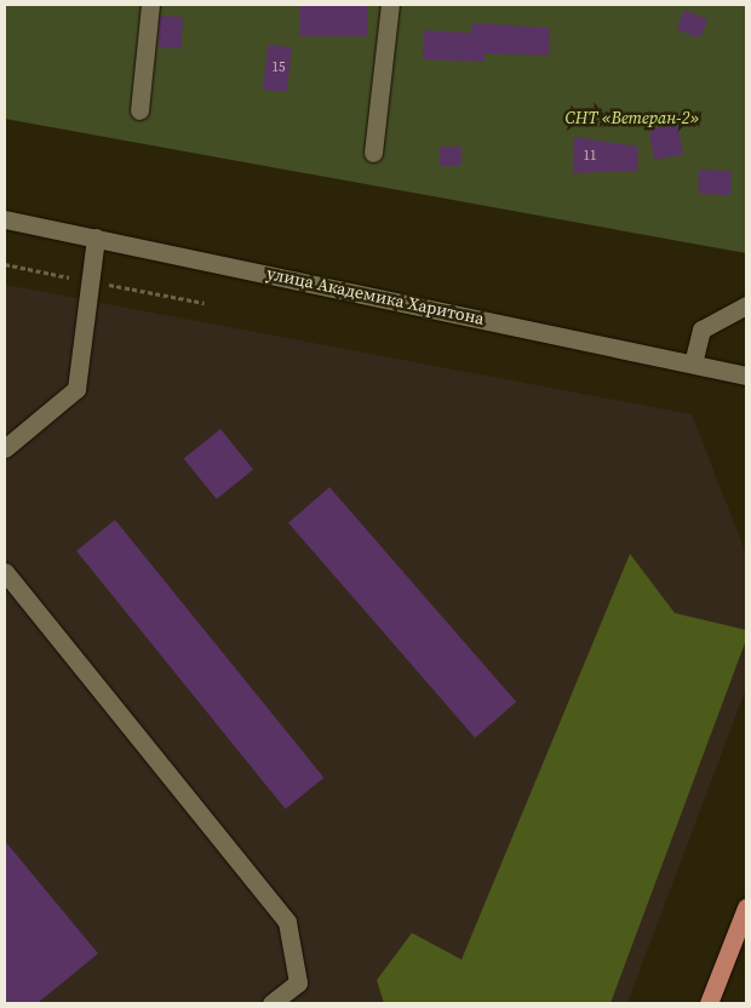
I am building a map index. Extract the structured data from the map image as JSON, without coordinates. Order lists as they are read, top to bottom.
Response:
{
  "streets": {
    "street": ["улица Академика Харитона"]
  },
  "parks": ["СНТ «Ветеран-2»"],
  "house_numbers": ["15", "11"]
}
